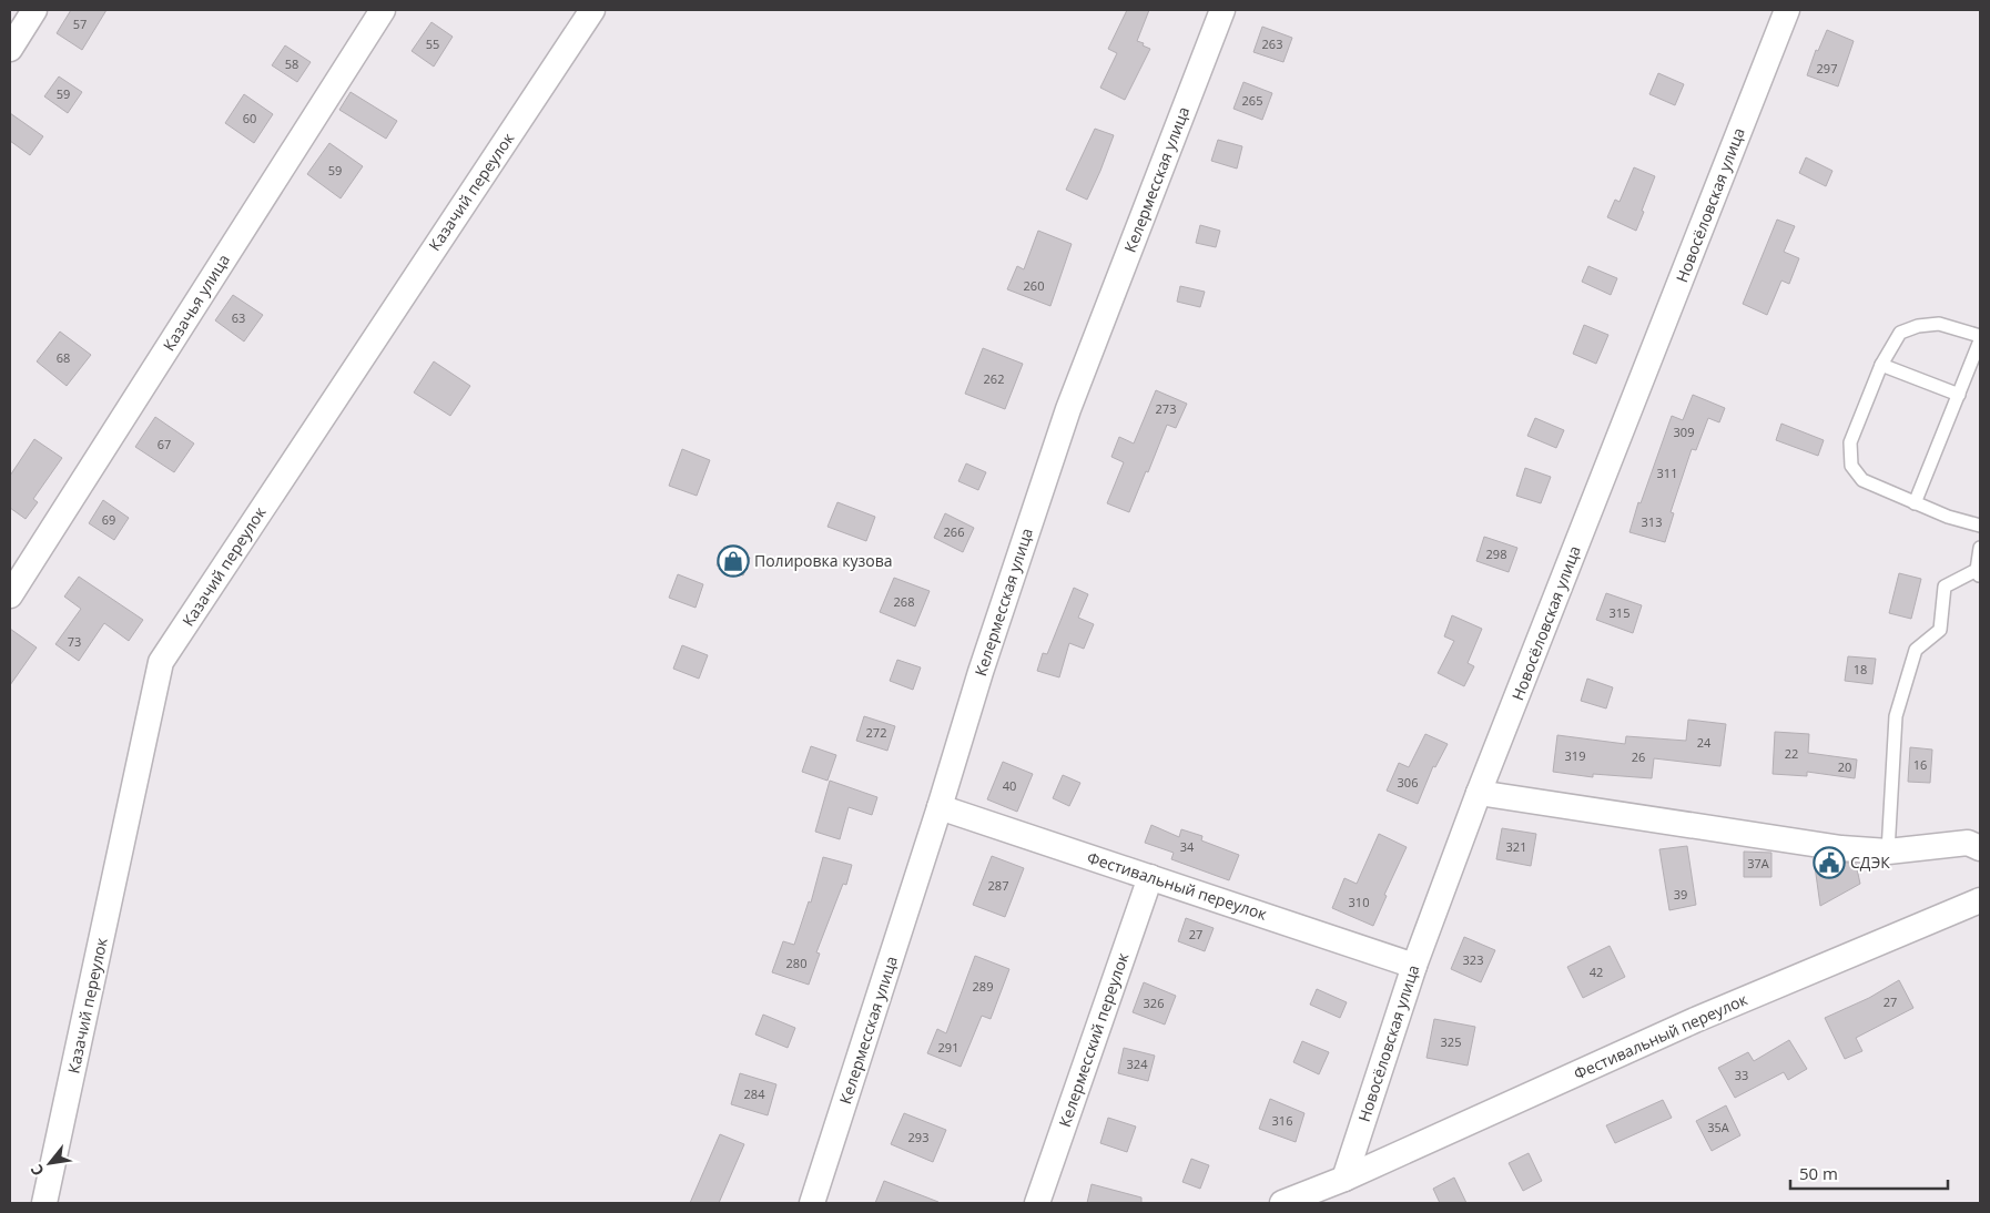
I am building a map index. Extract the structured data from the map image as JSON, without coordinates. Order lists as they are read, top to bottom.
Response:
{
  "streets": {
    "street": [
      "Келермесская улица",
      "Казачий переулок",
      "Новосёловская улица",
      "Казачья улица",
      "Фестивальный переулок",
      "Келермесский переулок"
    ]
  },
  "crossings": [
    ["Келермесская улица", "Фестивальный переулок"],
    ["Новосёловская улица", "Фестивальный переулок"],
    ["Фестивальный переулок", "Келермесский переулок"]
  ],
  "places": {
    "shop": ["Полировка кузова"],
    "public building": ["СДЭК"]
  },
  "house_numbers": [
    "57",
    "55",
    "263",
    "58",
    "297",
    "59",
    "265",
    "60",
    "59",
    "260",
    "63",
    "68",
    "262",
    "273",
    "309",
    "67",
    "311",
    "69",
    "313",
    "266",
    "298",
    "268",
    "315",
    "73",
    "18",
    "272",
    "24",
    "22",
    "319",
    "26",
    "16",
    "20",
    "306",
    "40",
    "34",
    "321",
    "37А",
    "287",
    "39",
    "310",
    "27",
    "323",
    "280",
    "42",
    "289",
    "27",
    "326",
    "325",
    "291",
    "324",
    "33",
    "284",
    "316",
    "35А",
    "293"
  ],
  "scale_bar": "50 m",
  "north": "bottom left"
}
